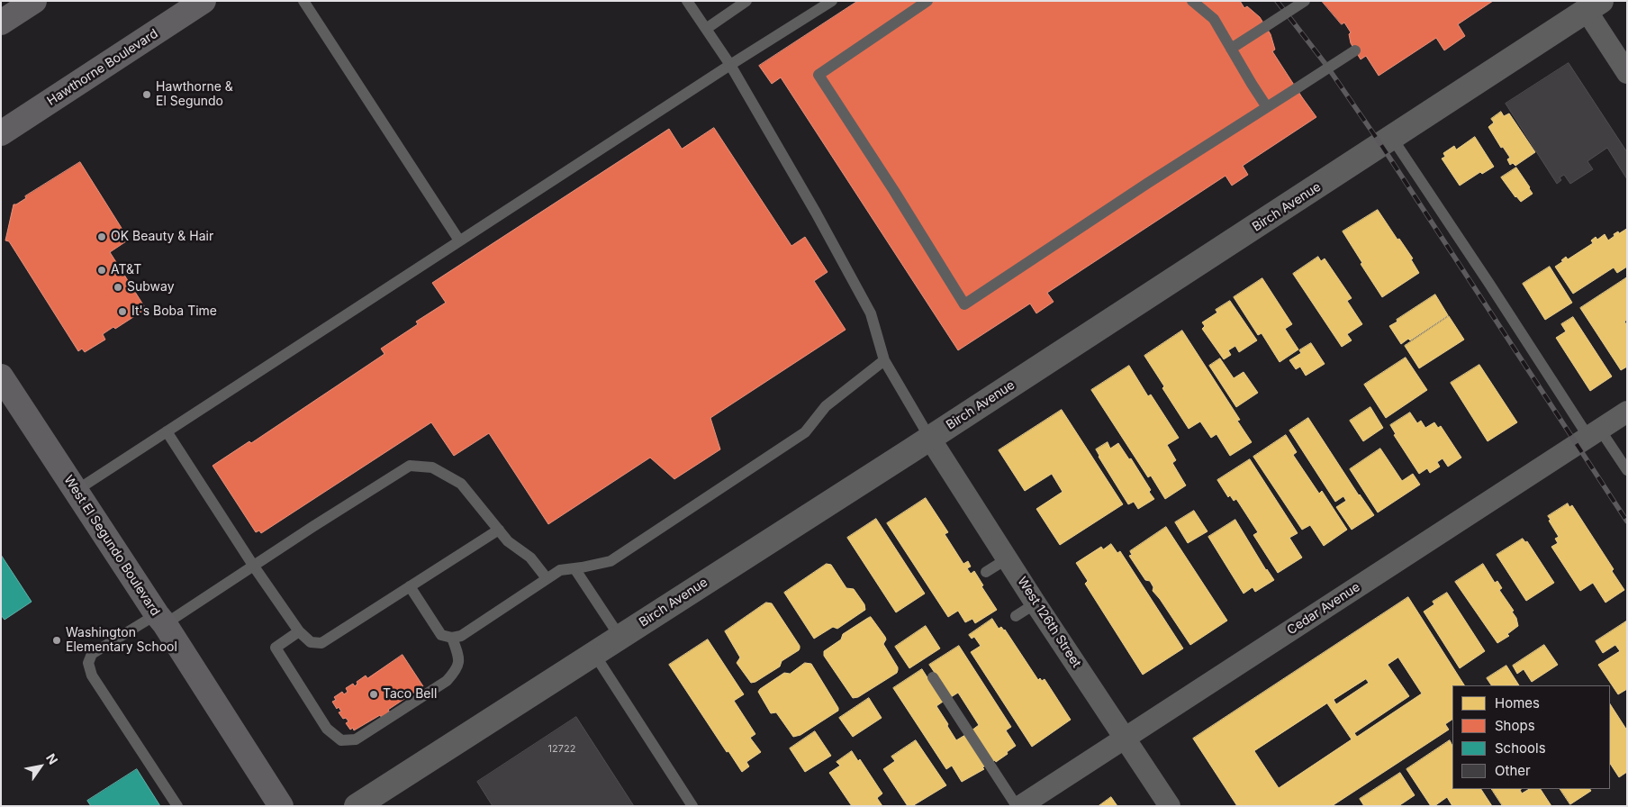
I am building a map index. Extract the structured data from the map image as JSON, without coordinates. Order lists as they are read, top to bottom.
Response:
{
  "streets": {
    "main road": ["Hawthorne Boulevard", "West El Segundo Boulevard"],
    "street": ["Birch Avenue", "Cedar Avenue", "West 126th Street"]
  },
  "crossings": [
    ["Birch Avenue", "West 126th Street"],
    ["Cedar Avenue", "West 126th Street"]
  ],
  "places": [
    "Hawthorne & El Segundo",
    "OK Beauty & Hair",
    "AT&T",
    "Subway",
    "It's Boba Time",
    "Washington Elementary School",
    "Taco Bell"
  ],
  "house_numbers": ["12722"],
  "legend": [
    "Homes",
    "Shops",
    "Schools",
    "Other"
  ],
  "north": "top right"
}
